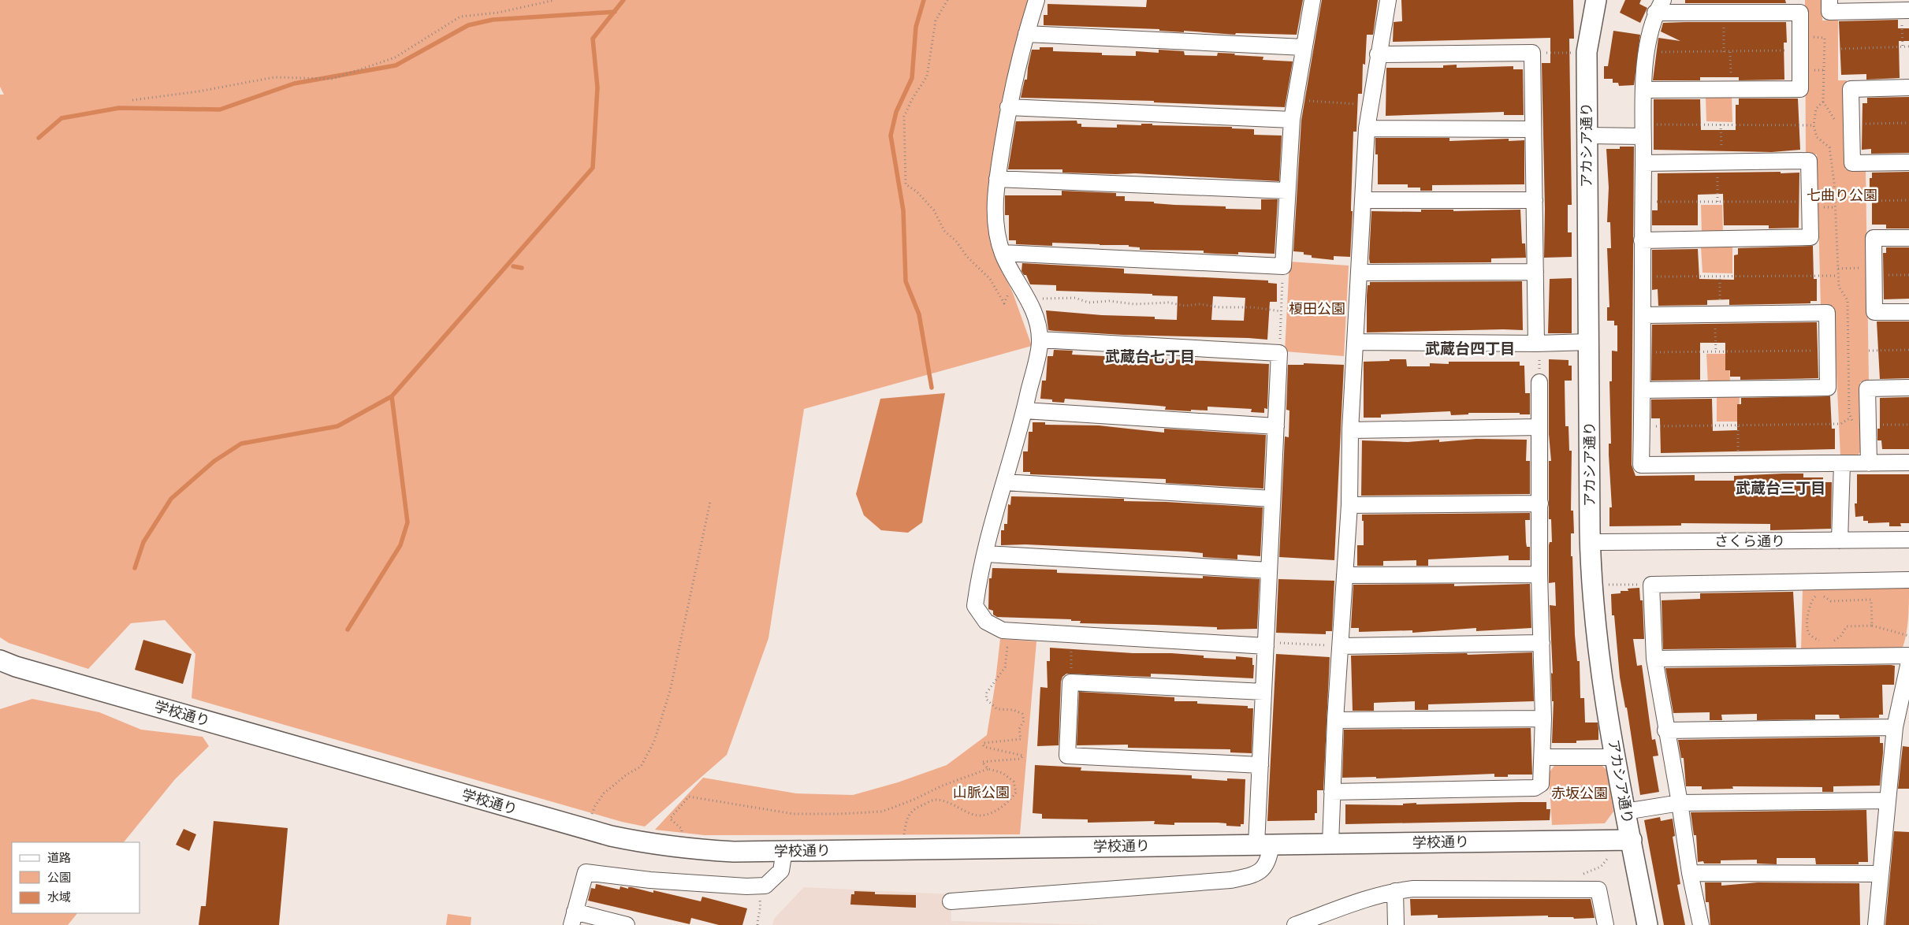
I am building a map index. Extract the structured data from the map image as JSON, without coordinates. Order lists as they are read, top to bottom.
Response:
{
  "streets": {
    "street": ["アカシア通り", "さくら通り", "学校通り"]
  },
  "crossings": [
    ["アカシア通り", "さくら通り"],
    ["アカシア通り", "学校通り"]
  ],
  "districts": ["武蔵台四丁目", "武蔵台七丁目", "武蔵台三丁目"],
  "parks": [
    "七曲り公園",
    "榎田公園",
    "山脈公園",
    "赤坂公園"
  ],
  "legend": ["道路", "公園", "水域"]
}
